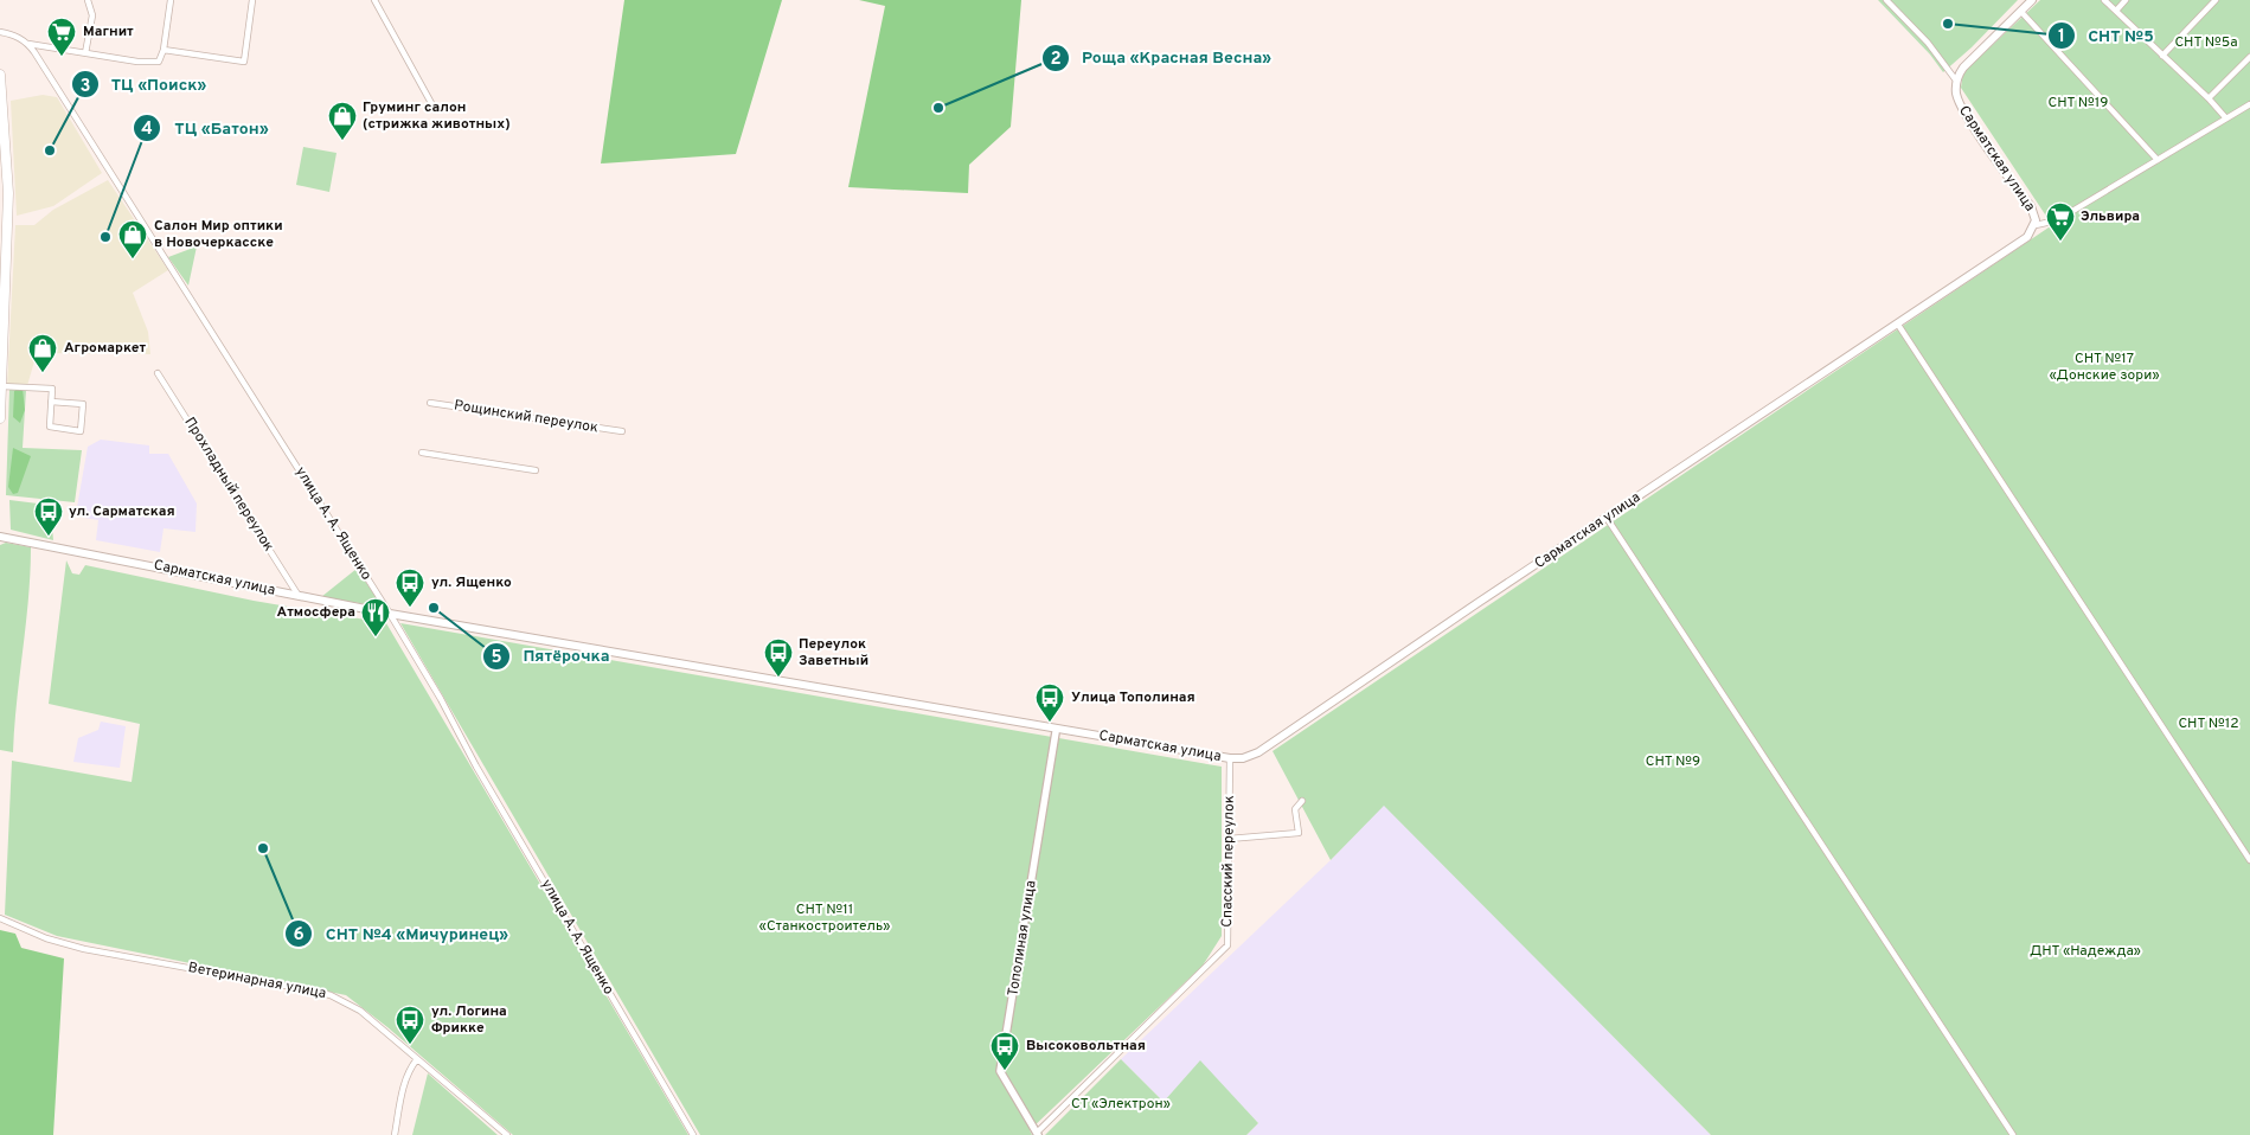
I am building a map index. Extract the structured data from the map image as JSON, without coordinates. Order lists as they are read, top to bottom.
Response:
{
  "streets": {
    "main road": ["Сарматская улица"],
    "street": [
      "Рощинский переулок",
      "Прохладный переулок",
      "улица А. А. Ященко",
      "Спасский переулок",
      "Тополиная улица",
      "Ветеринарная улица"
    ]
  },
  "crossings": [
    ["Сарматская улица", "Прохладный переулок"],
    ["Сарматская улица", "улица А. А. Ященко"],
    ["Сарматская улица", "Спасский переулок"],
    ["Спасский переулок", "Тополиная улица"]
  ],
  "parks": [
    "СНТ №5а",
    "СНТ №19",
    "СНТ №17 «Донские зори»",
    "СНТ №12",
    "СНТ №9",
    "СНТ №11 «Станкостроитель»",
    "ДНТ «Надежда»",
    "СТ «Электрон»"
  ],
  "places": {
    "other": [
      "СНТ №5",
      "Роща «Красная Весна»",
      "ТЦ «Поиск»",
      "ТЦ «Батон»",
      "Пятёрочка",
      "СНТ №4 «Мичуринец»"
    ],
    "supermarket": ["Магнит", "Эльвира"],
    "shop": ["Груминг салон (стрижка животных)", "Салон Мир оптики в Новочеркасске", "Агромаркет"],
    "bus stop": [
      "ул. Сарматская",
      "ул. Ященко",
      "Переулок Заветный",
      "Улица Тополиная",
      "ул. Логина Фрикке",
      "Высоковольтная"
    ],
    "restaurant": ["Атмосфера"]
  }
}
